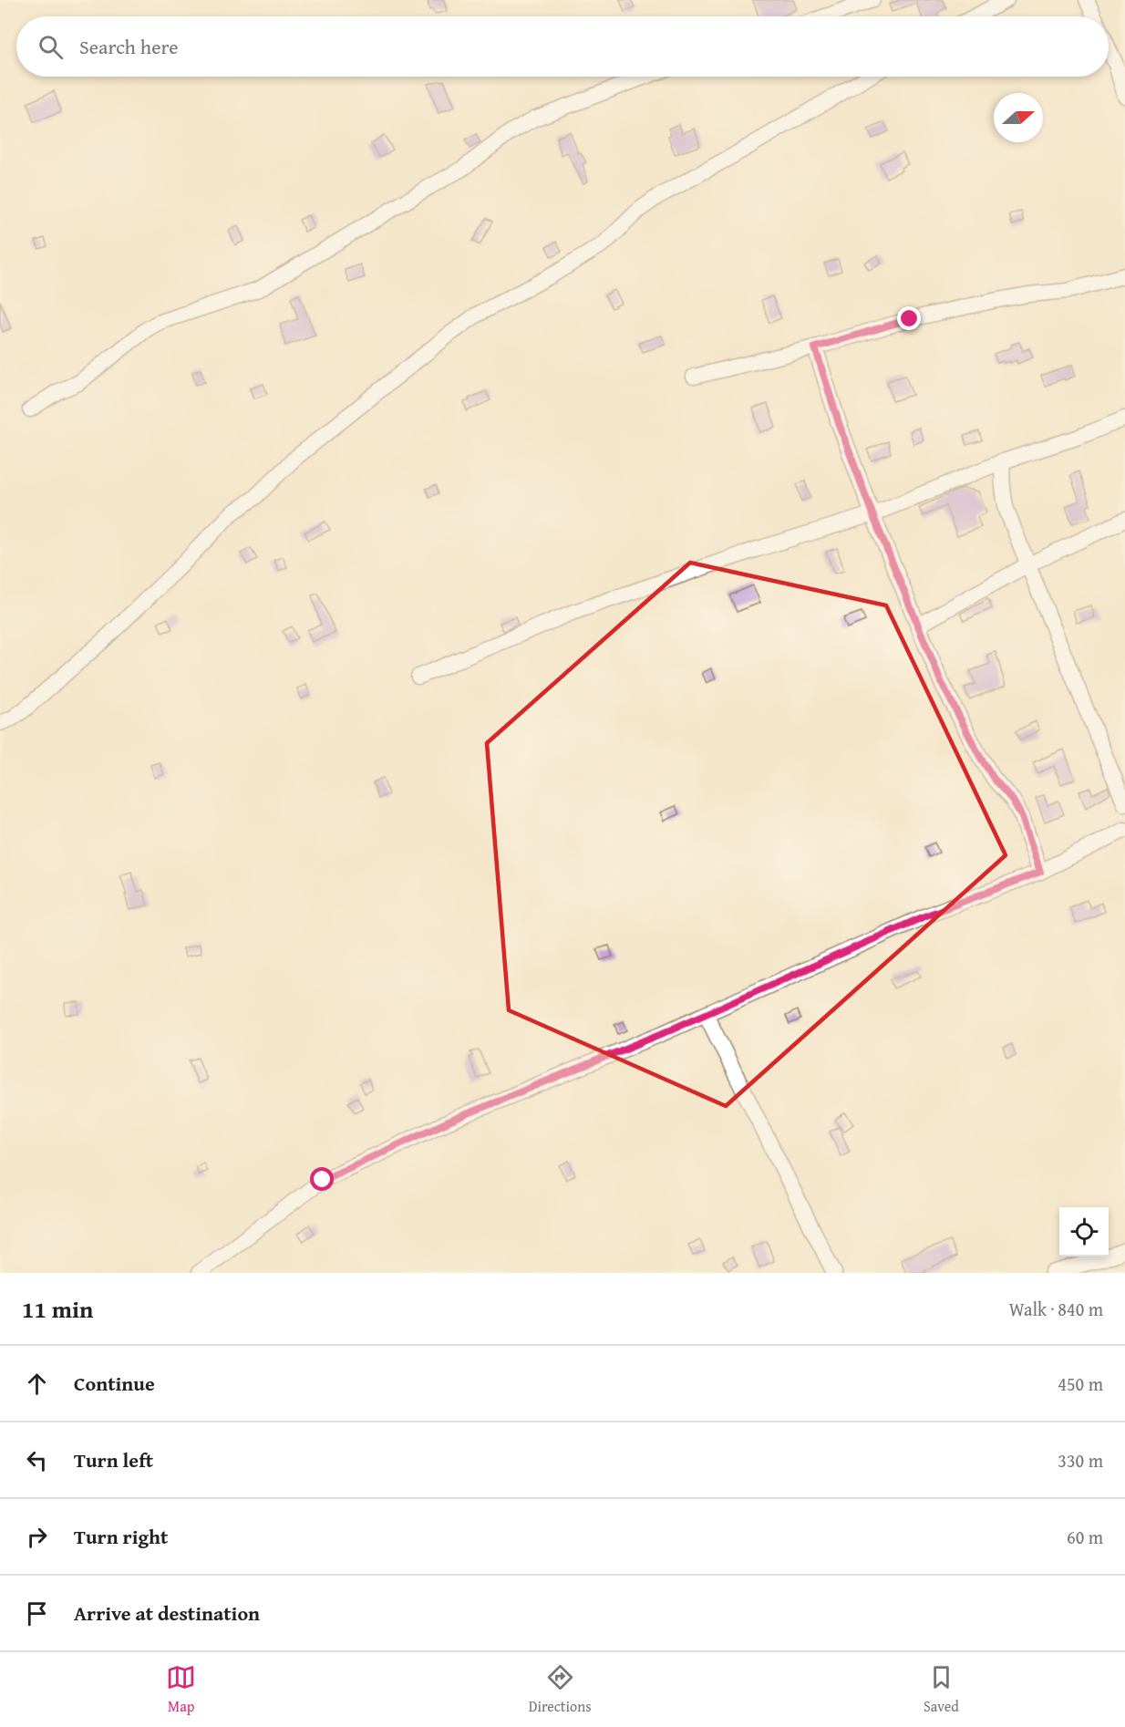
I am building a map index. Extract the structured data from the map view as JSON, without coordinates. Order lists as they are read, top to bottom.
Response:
{
  "north": "right",
  "page": {
    "search": "Search here",
    "heading": ["11 min", "Walk · 840 m"],
    "list": [
      ["Continue", "450 m"],
      ["Turn left", "330 m"],
      ["Turn right", "60 m"],
      "Arrive at destination"
    ],
    "nav": ["Map", "Directions", "Saved"]
  }
}
